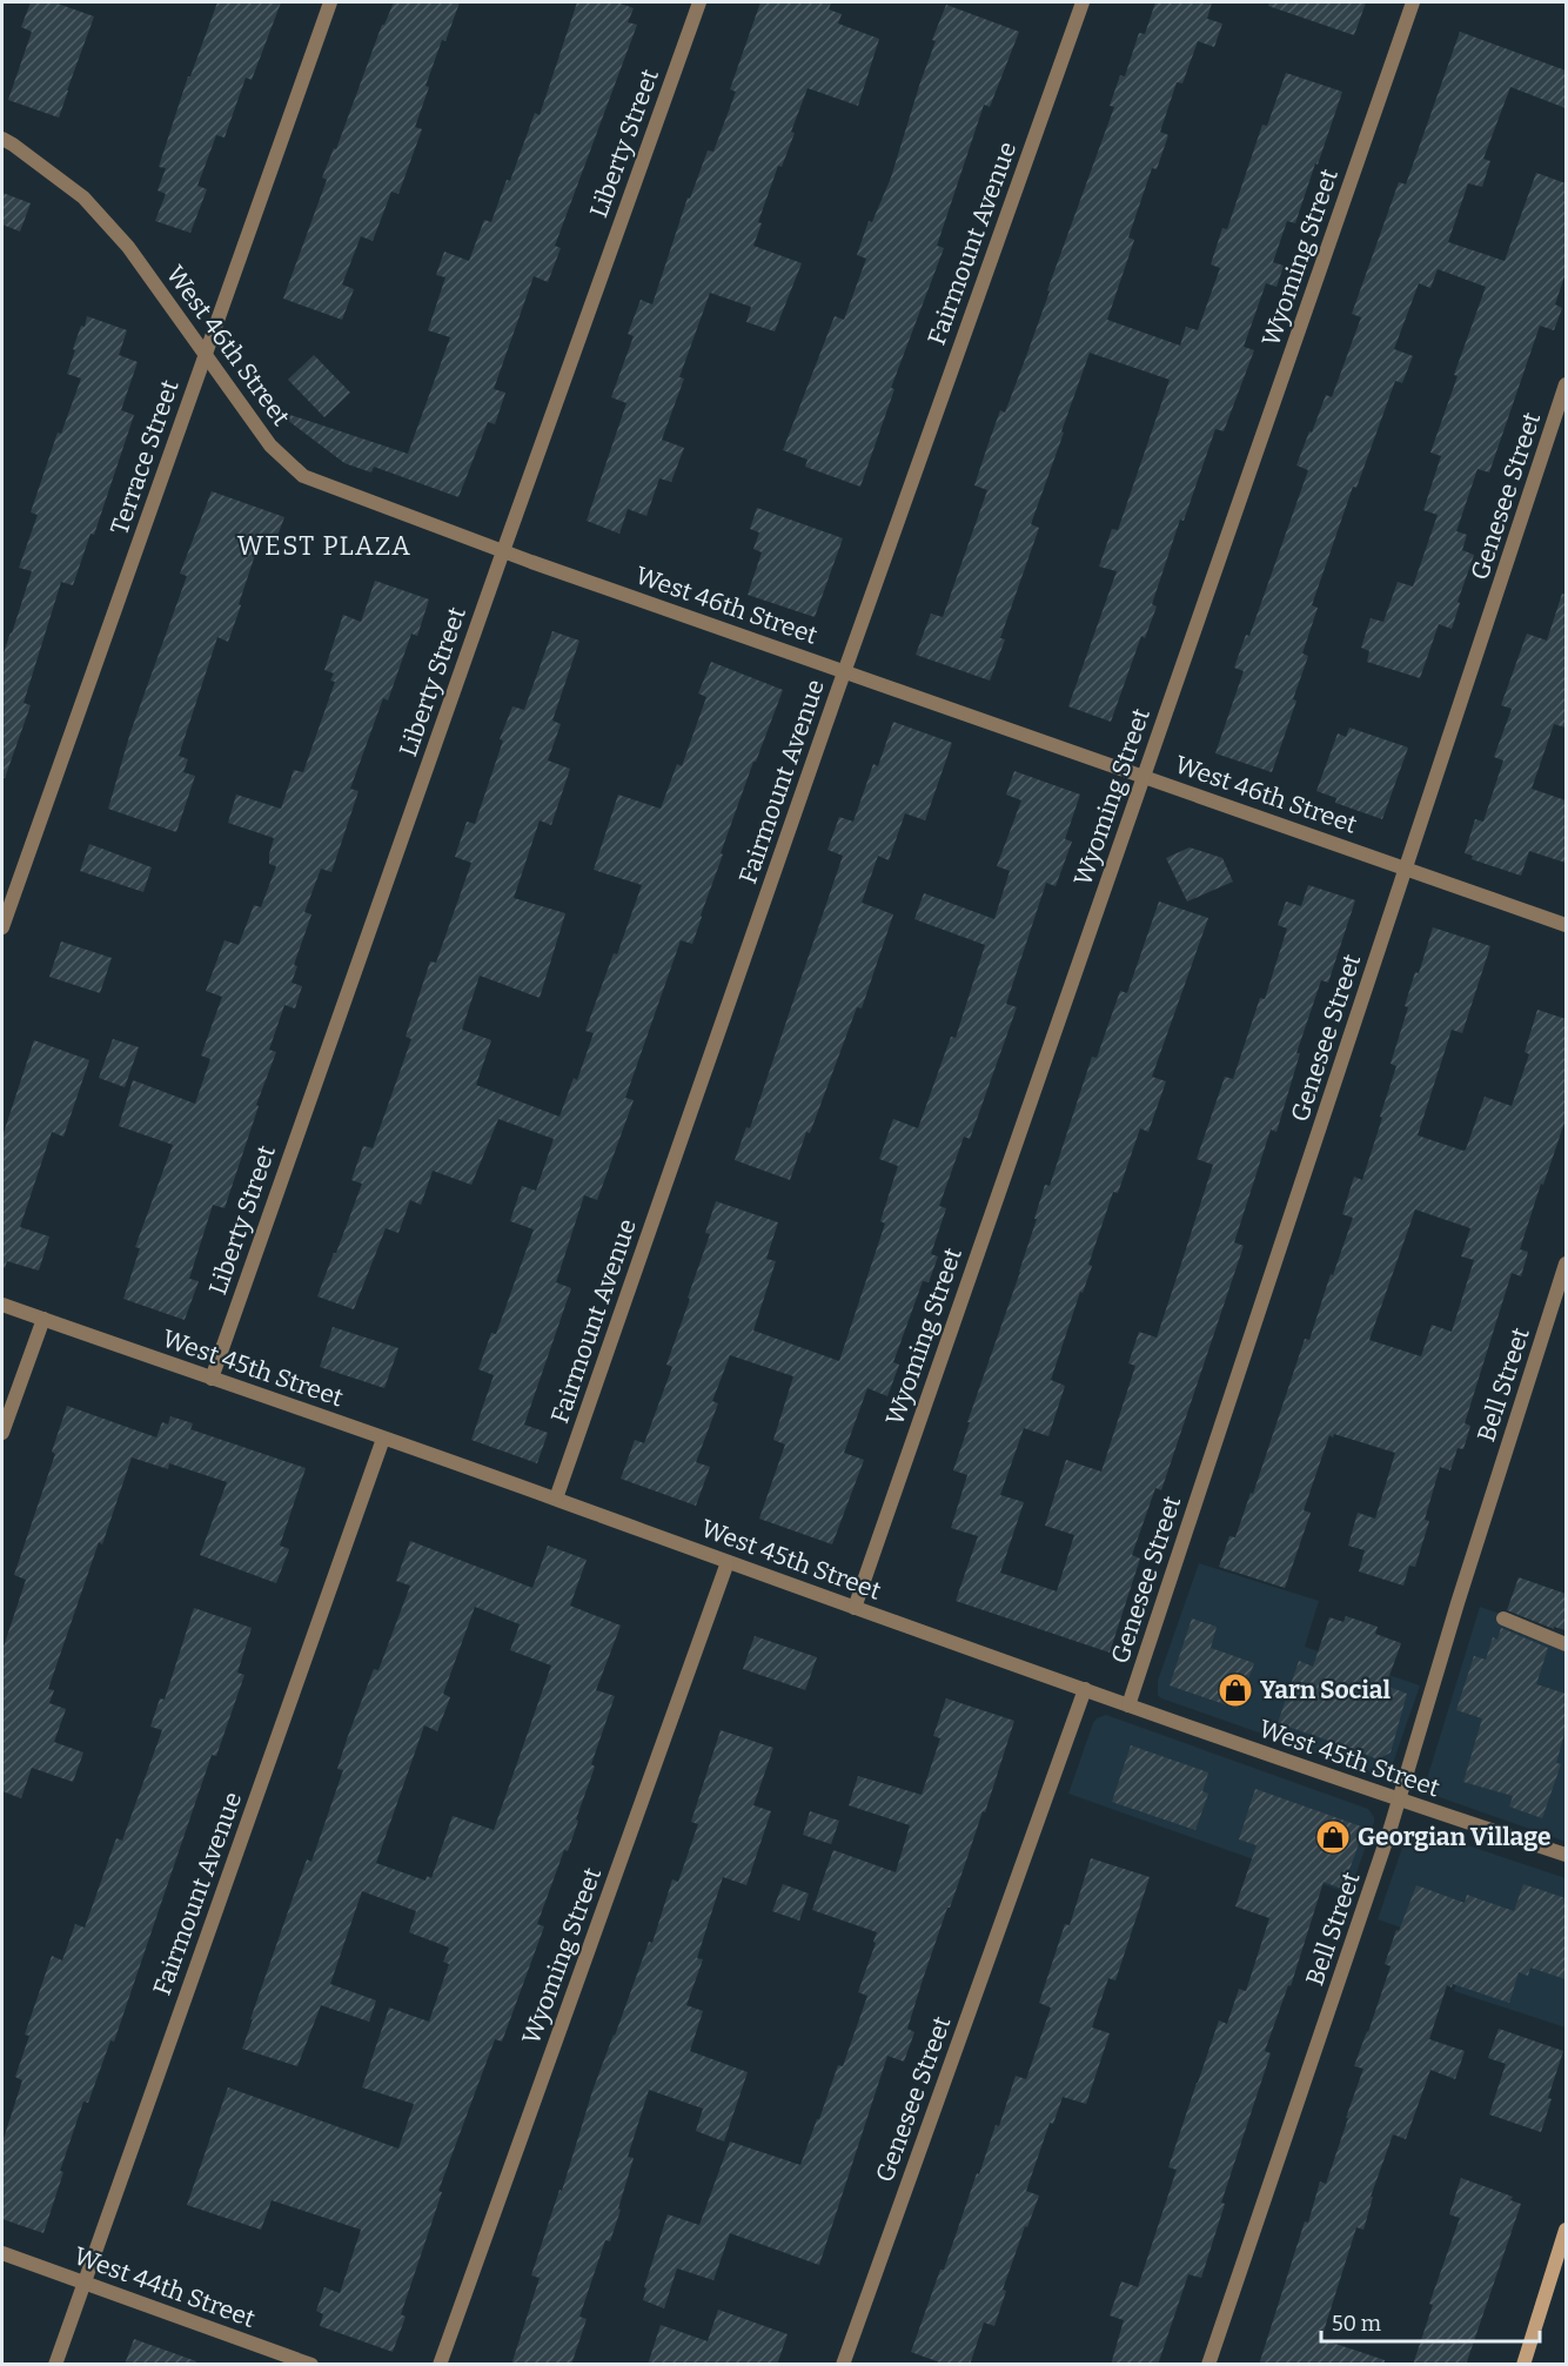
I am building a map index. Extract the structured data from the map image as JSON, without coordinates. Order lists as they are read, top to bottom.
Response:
{
  "streets": {
    "street": [
      "Liberty Street",
      "Fairmount Avenue",
      "Wyoming Street",
      "West 46th Street",
      "Terrace Street",
      "Genesee Street",
      "West 45th Street",
      "Bell Street",
      "West 44th Street"
    ]
  },
  "crossings": [
    ["Liberty Street", "West 46th Street"],
    ["Liberty Street", "West 45th Street"],
    ["Fairmount Avenue", "West 46th Street"],
    ["Fairmount Avenue", "West 45th Street"],
    ["Fairmount Avenue", "West 44th Street"],
    ["Wyoming Street", "West 46th Street"],
    ["Wyoming Street", "West 45th Street"],
    ["West 46th Street", "Terrace Street"],
    ["West 46th Street", "Genesee Street"],
    ["Genesee Street", "West 45th Street"],
    ["West 45th Street", "Bell Street"]
  ],
  "districts": ["WEST PLAZA"],
  "places": {
    "shop": ["Yarn Social", "Georgian Village"]
  },
  "scale_bar": "50 m"
}
